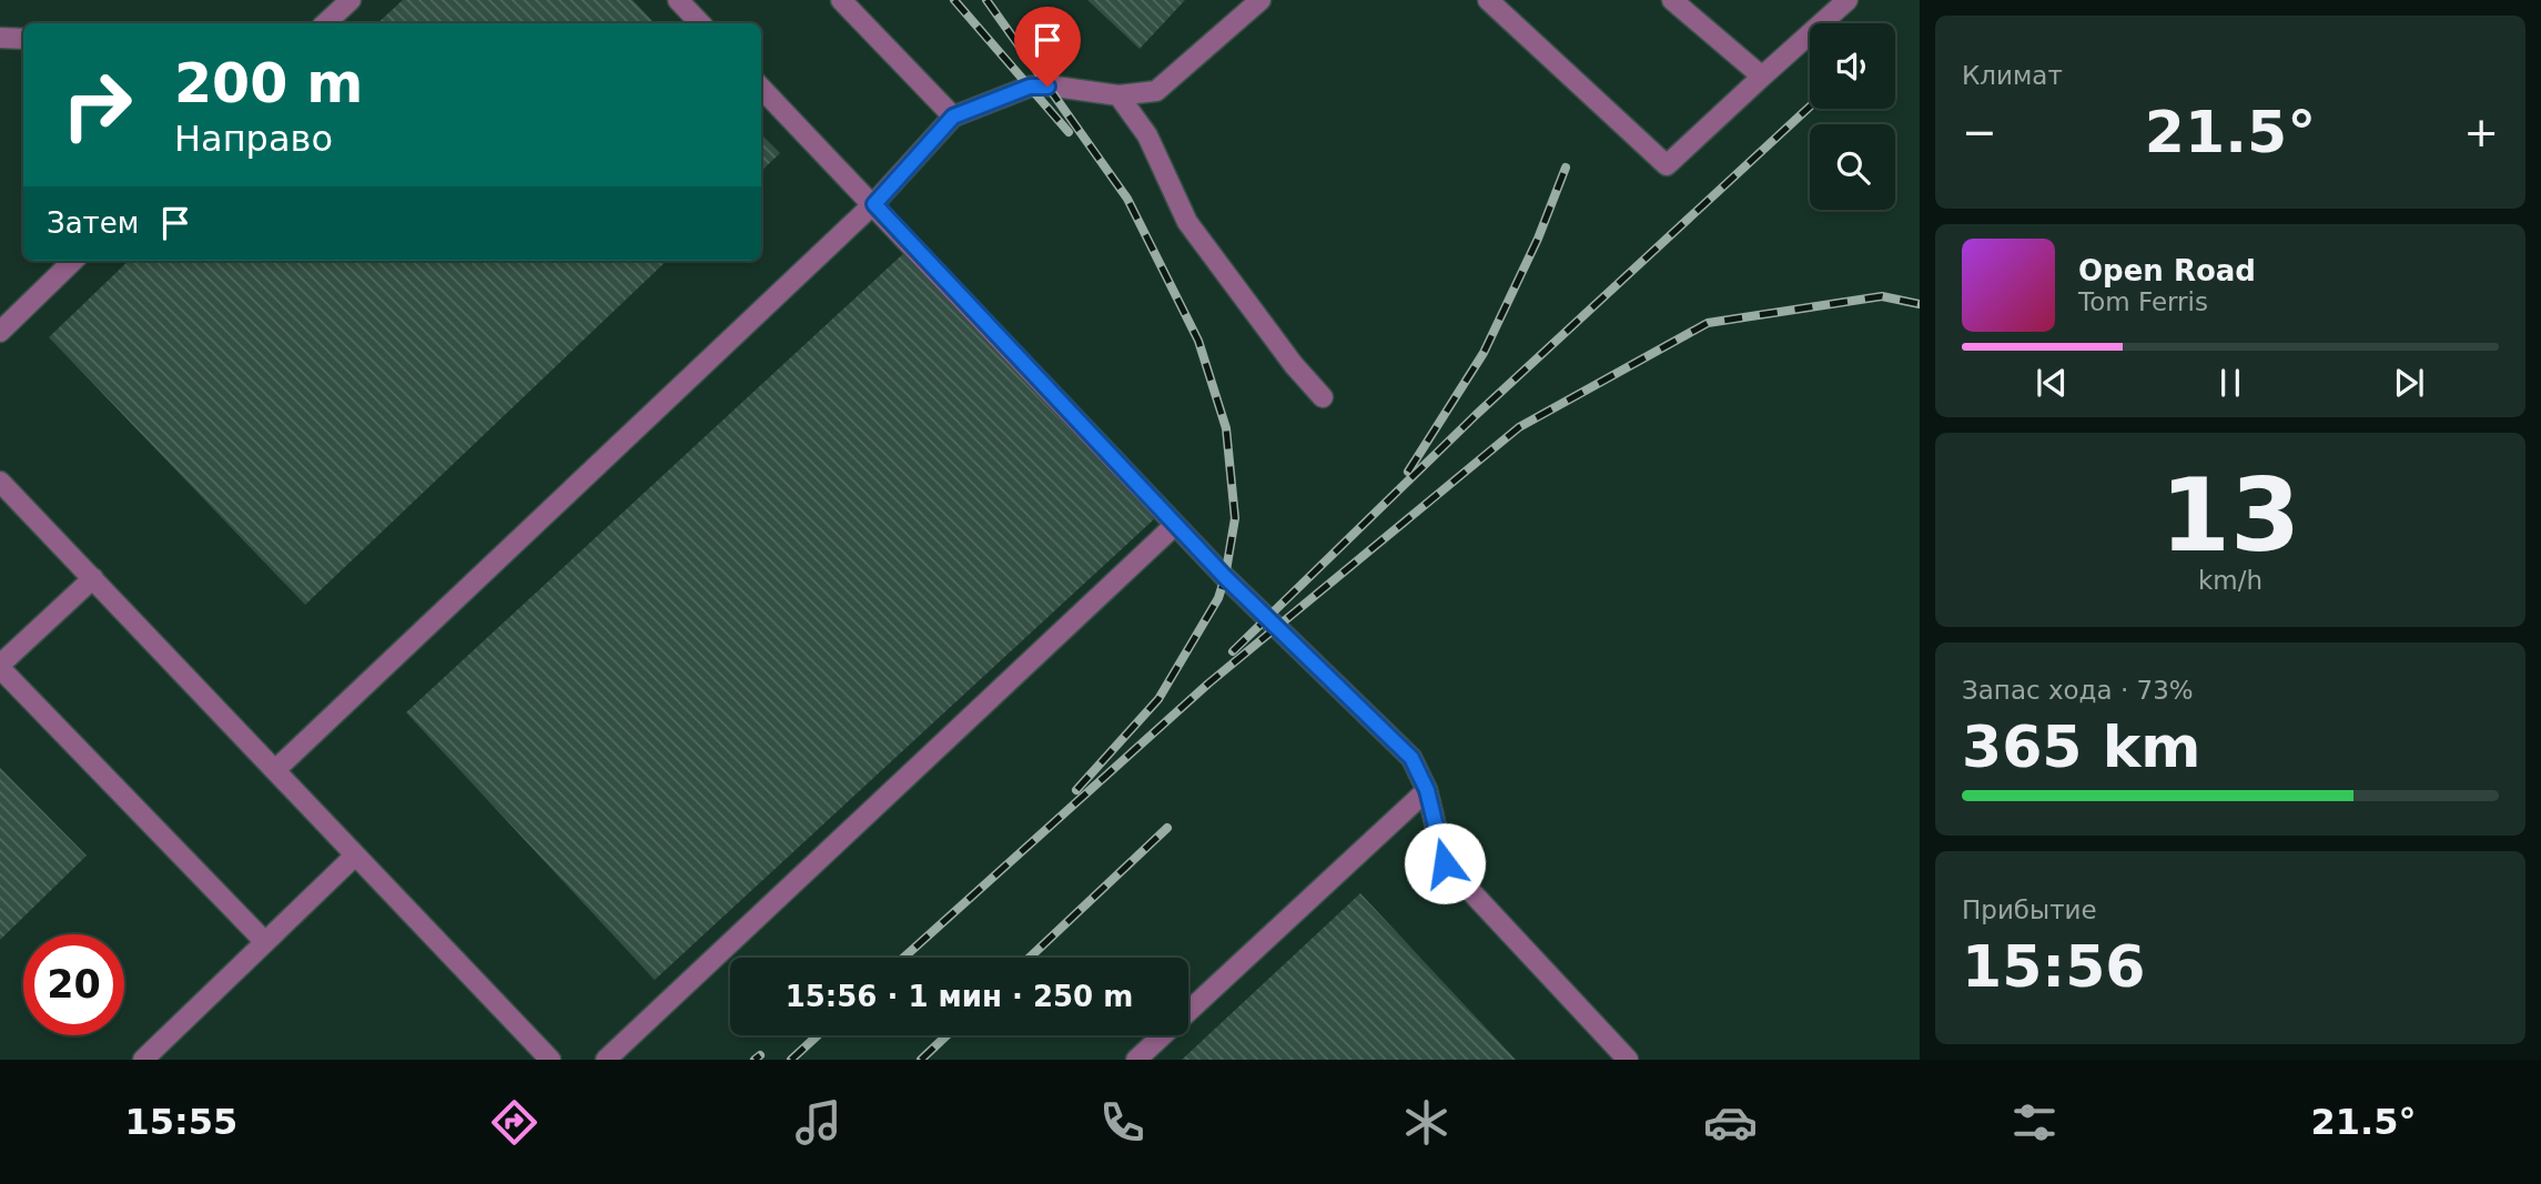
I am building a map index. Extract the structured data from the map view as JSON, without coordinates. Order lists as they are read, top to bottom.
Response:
{
  "page": {
    "tile": [
      "Климат",
      ["13", "km/h"],
      ["Запас хода · 73%", "365 km"],
      ["Прибытие", "15:56"]
    ],
    "turn": ["200 m", "Направо"],
    "heat": ["−", "21.5°", "+"],
    "then": "Затем",
    "song": ["Open Road", "Tom Ferris"],
    "limit": "20",
    "trip": "15:56 · 1 мин · 250 m",
    "tabs": ["15:55", "21.5°"]
  }
}
